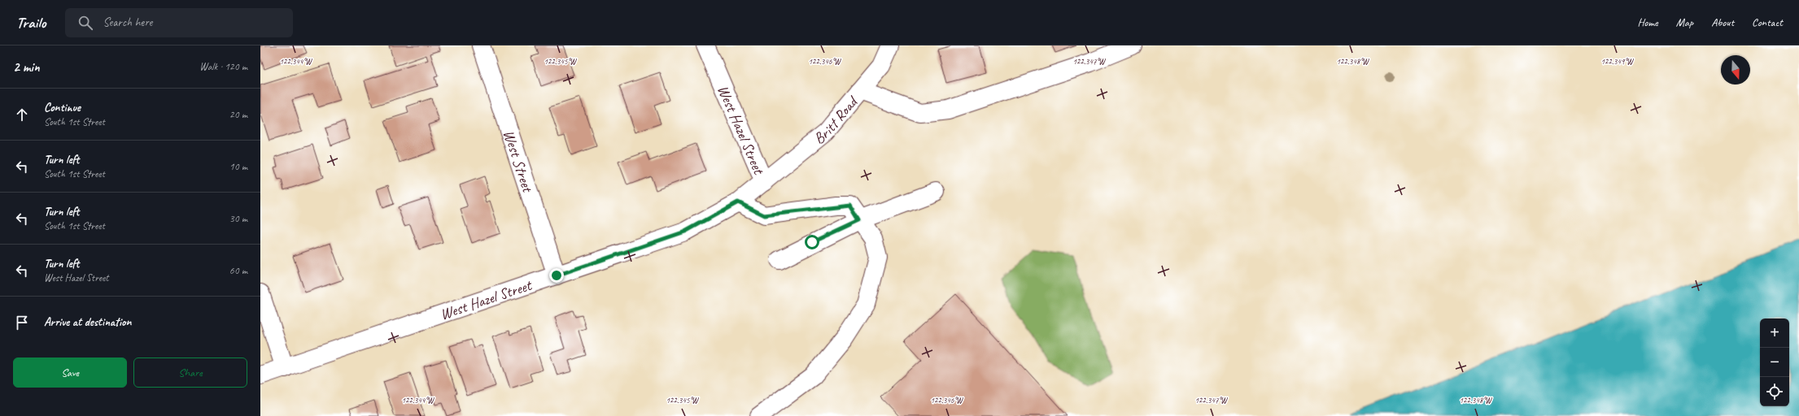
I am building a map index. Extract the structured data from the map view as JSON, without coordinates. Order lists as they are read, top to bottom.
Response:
{
  "streets": {
    "street": ["Britt Road", "West Hazel Street", "West Street"]
  },
  "crossings": [
    ["Britt Road", "West Hazel Street"],
    ["West Hazel Street", "West Street"]
  ],
  "north": "bottom",
  "page": {
    "header": "Trailo",
    "search": "Search here",
    "nav": [
      "Home",
      "Map",
      "About",
      "Contact"
    ],
    "heading": ["2 min", "Walk · 120 m"],
    "list": [
      ["Continue", "South 1st Street", "20 m"],
      ["Turn left", "South 1st Street", "10 m"],
      ["Turn left", "South 1st Street", "30 m"],
      ["Turn left", "West Hazel Street", "60 m"],
      "Arrive at destination"
    ],
    "map_buttons": ["+", "−"],
    "buttons": ["Save", "Share"]
  },
  "coordinates": [
    "122.344°W",
    "122.345°W",
    "122.346°W",
    "122.347°W",
    "122.348°W",
    "122.349°W"
  ]
}
